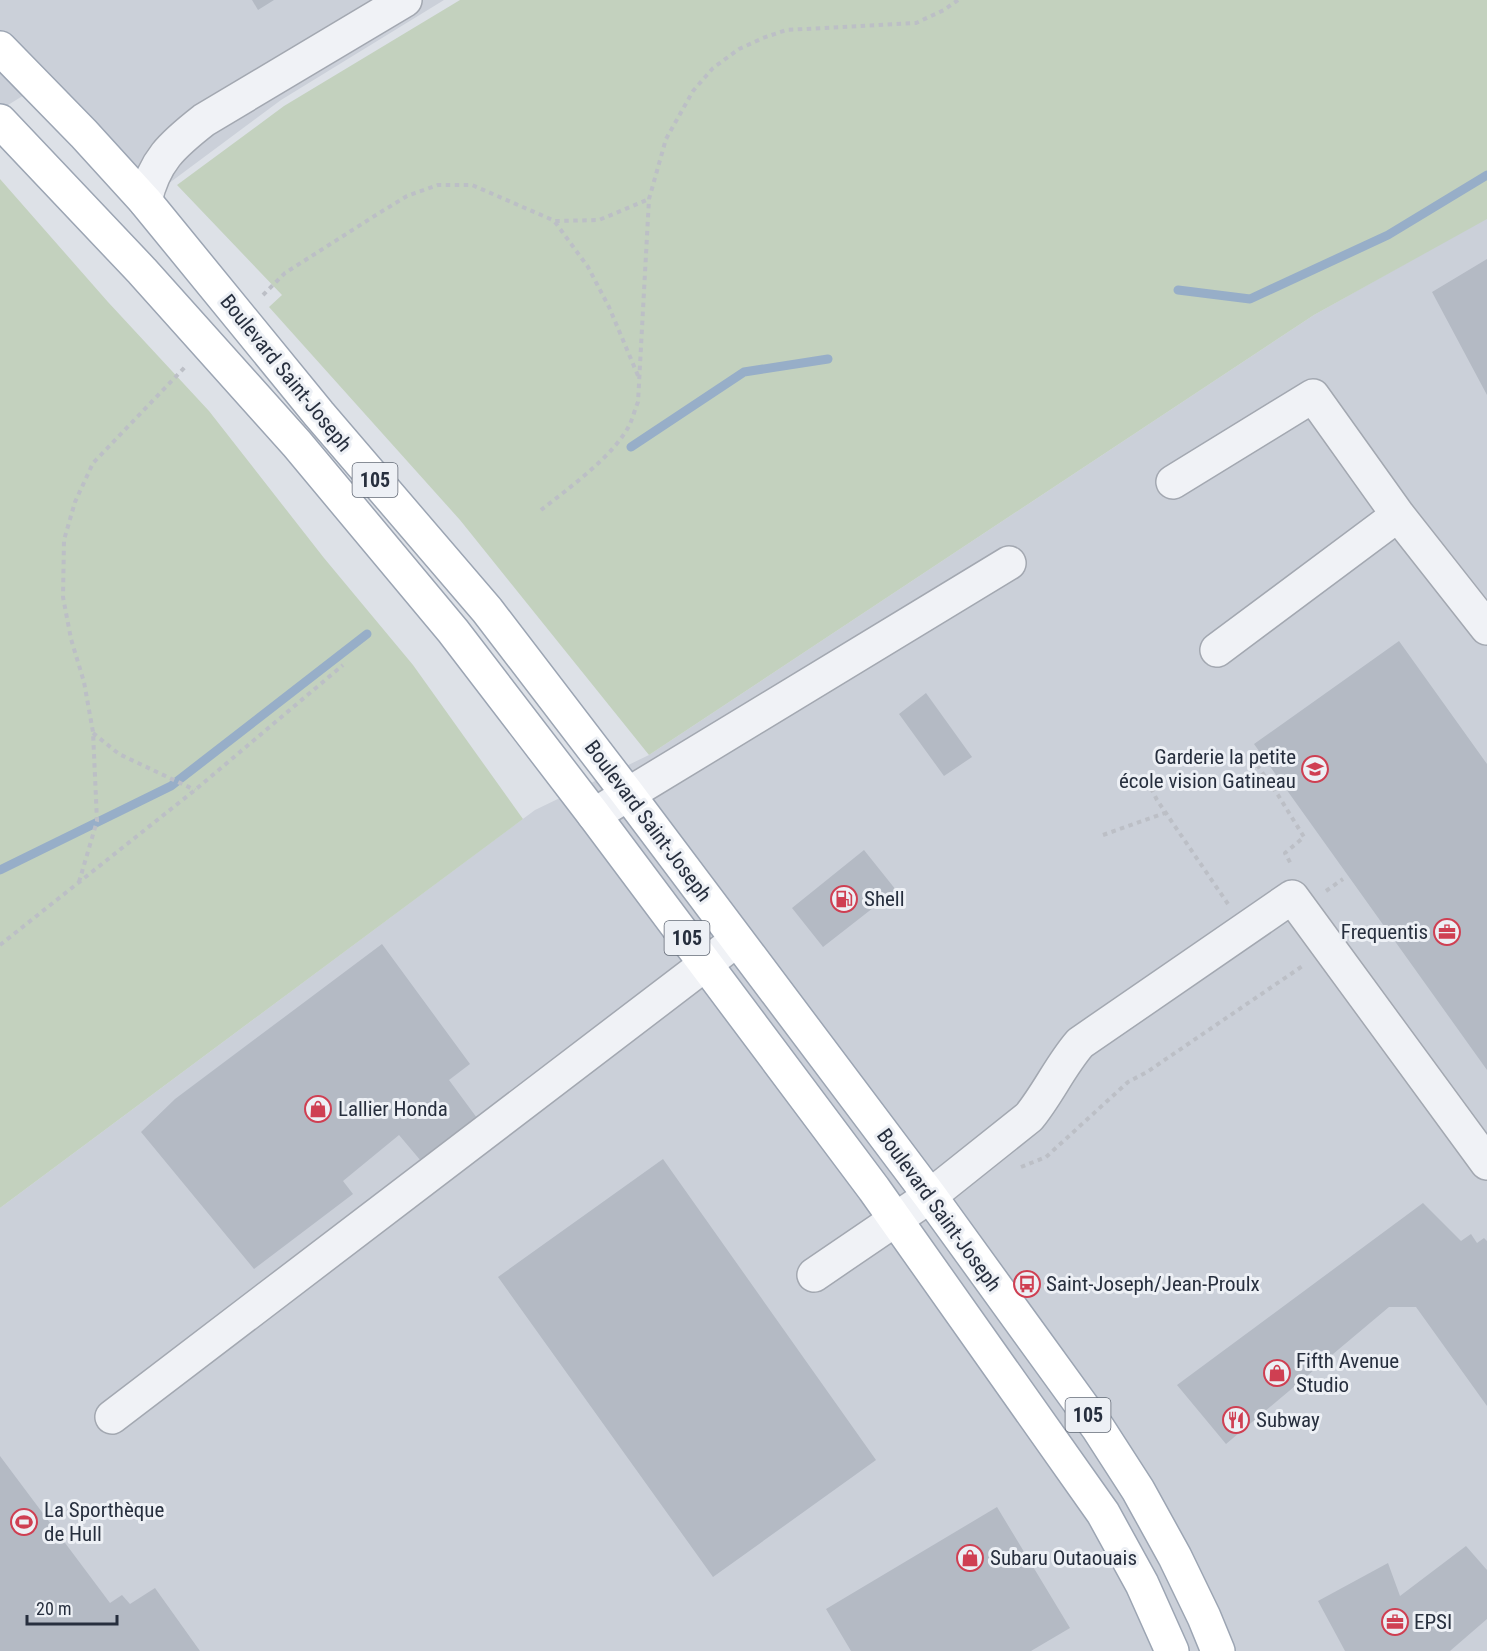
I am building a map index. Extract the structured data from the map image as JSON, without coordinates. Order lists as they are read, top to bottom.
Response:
{
  "streets": {
    "main road": ["Boulevard Saint-Joseph", "105"]
  },
  "places": {
    "school or university": ["Garderie la petite école vision Gatineau"],
    "fuel station": ["Shell"],
    "office": ["Frequentis", "EPSI"],
    "shop": ["Lallier Honda", "Fifth Avenue Studio", "Subaru Outaouais"],
    "bus stop": ["Saint-Joseph/Jean-Proulx"],
    "restaurant": ["Subway"],
    "sports": ["La Sporthèque de Hull"]
  },
  "scale_bar": "20 m"
}
